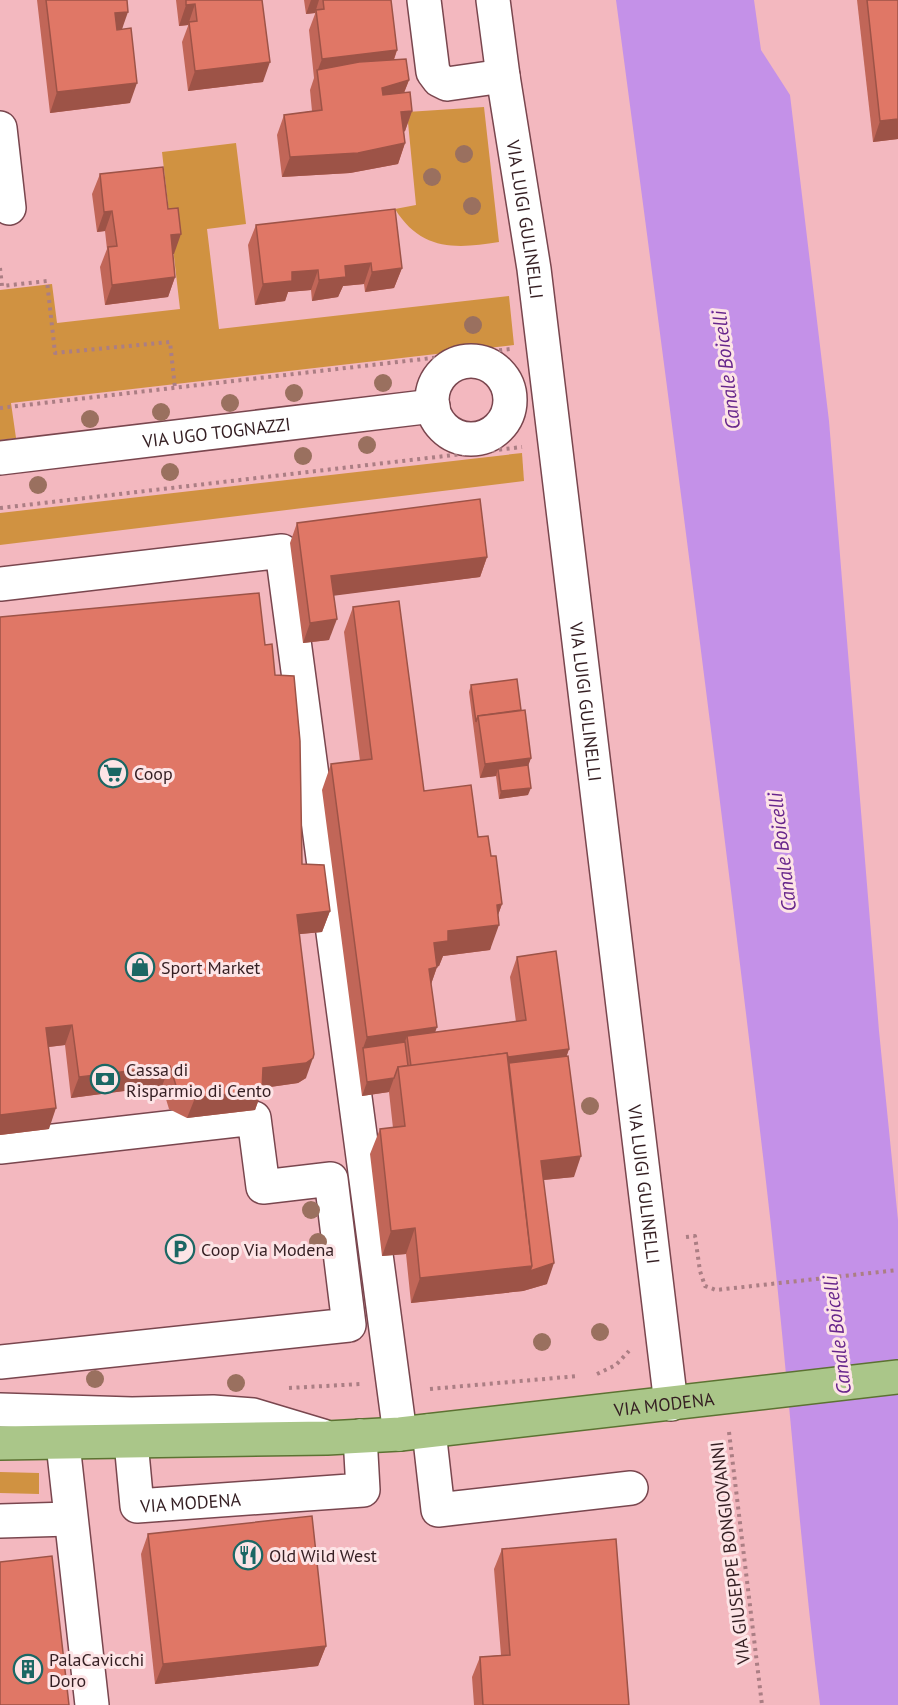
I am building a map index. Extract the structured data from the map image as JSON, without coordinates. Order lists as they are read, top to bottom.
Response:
{
  "streets": {
    "main road": ["VIA MODENA"],
    "street": ["VIA LUIGI GULINELLI", "VIA UGO TOGNAZZI"],
    "path": ["VIA GIUSEPPE BONGIOVANNI"]
  },
  "crossings": [
    ["VIA LUIGI GULINELLI", "VIA MODENA"],
    ["VIA MODENA", "VIA GIUSEPPE BONGIOVANNI"]
  ],
  "water": ["Canale Boicelli"],
  "places": {
    "supermarket": ["Coop"],
    "shop": ["Sport Market"],
    "bank": ["Cassa di Risparmio di Cento"],
    "parking": ["Coop Via Modena"],
    "restaurant": ["Old Wild West"],
    "building": ["PalaCavicchi Doro"]
  }
}
